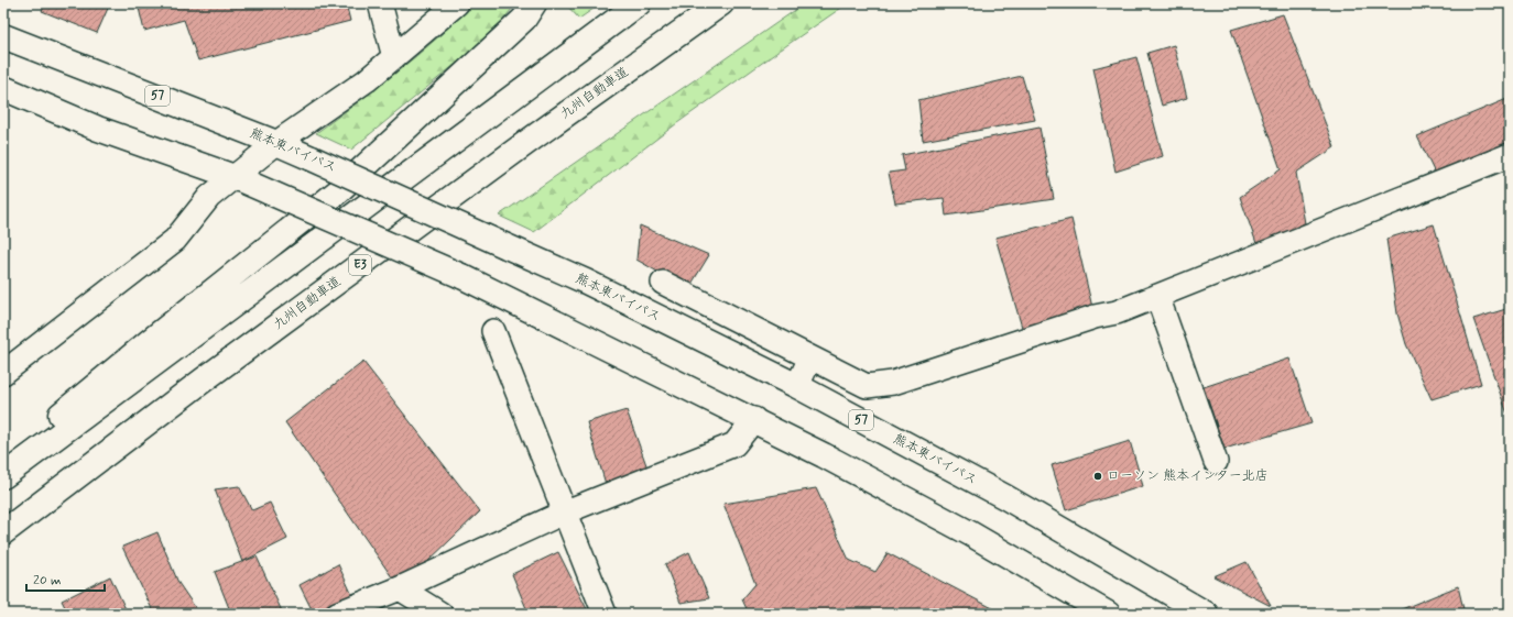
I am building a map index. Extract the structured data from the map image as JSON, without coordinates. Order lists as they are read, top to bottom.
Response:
{
  "streets": {
    "highway": [
      "九州自動車道",
      "57",
      "熊本東バイパス",
      "E3"
    ]
  },
  "places": ["ローソン 熊本インター北店"],
  "scale_bar": "20 m"
}
